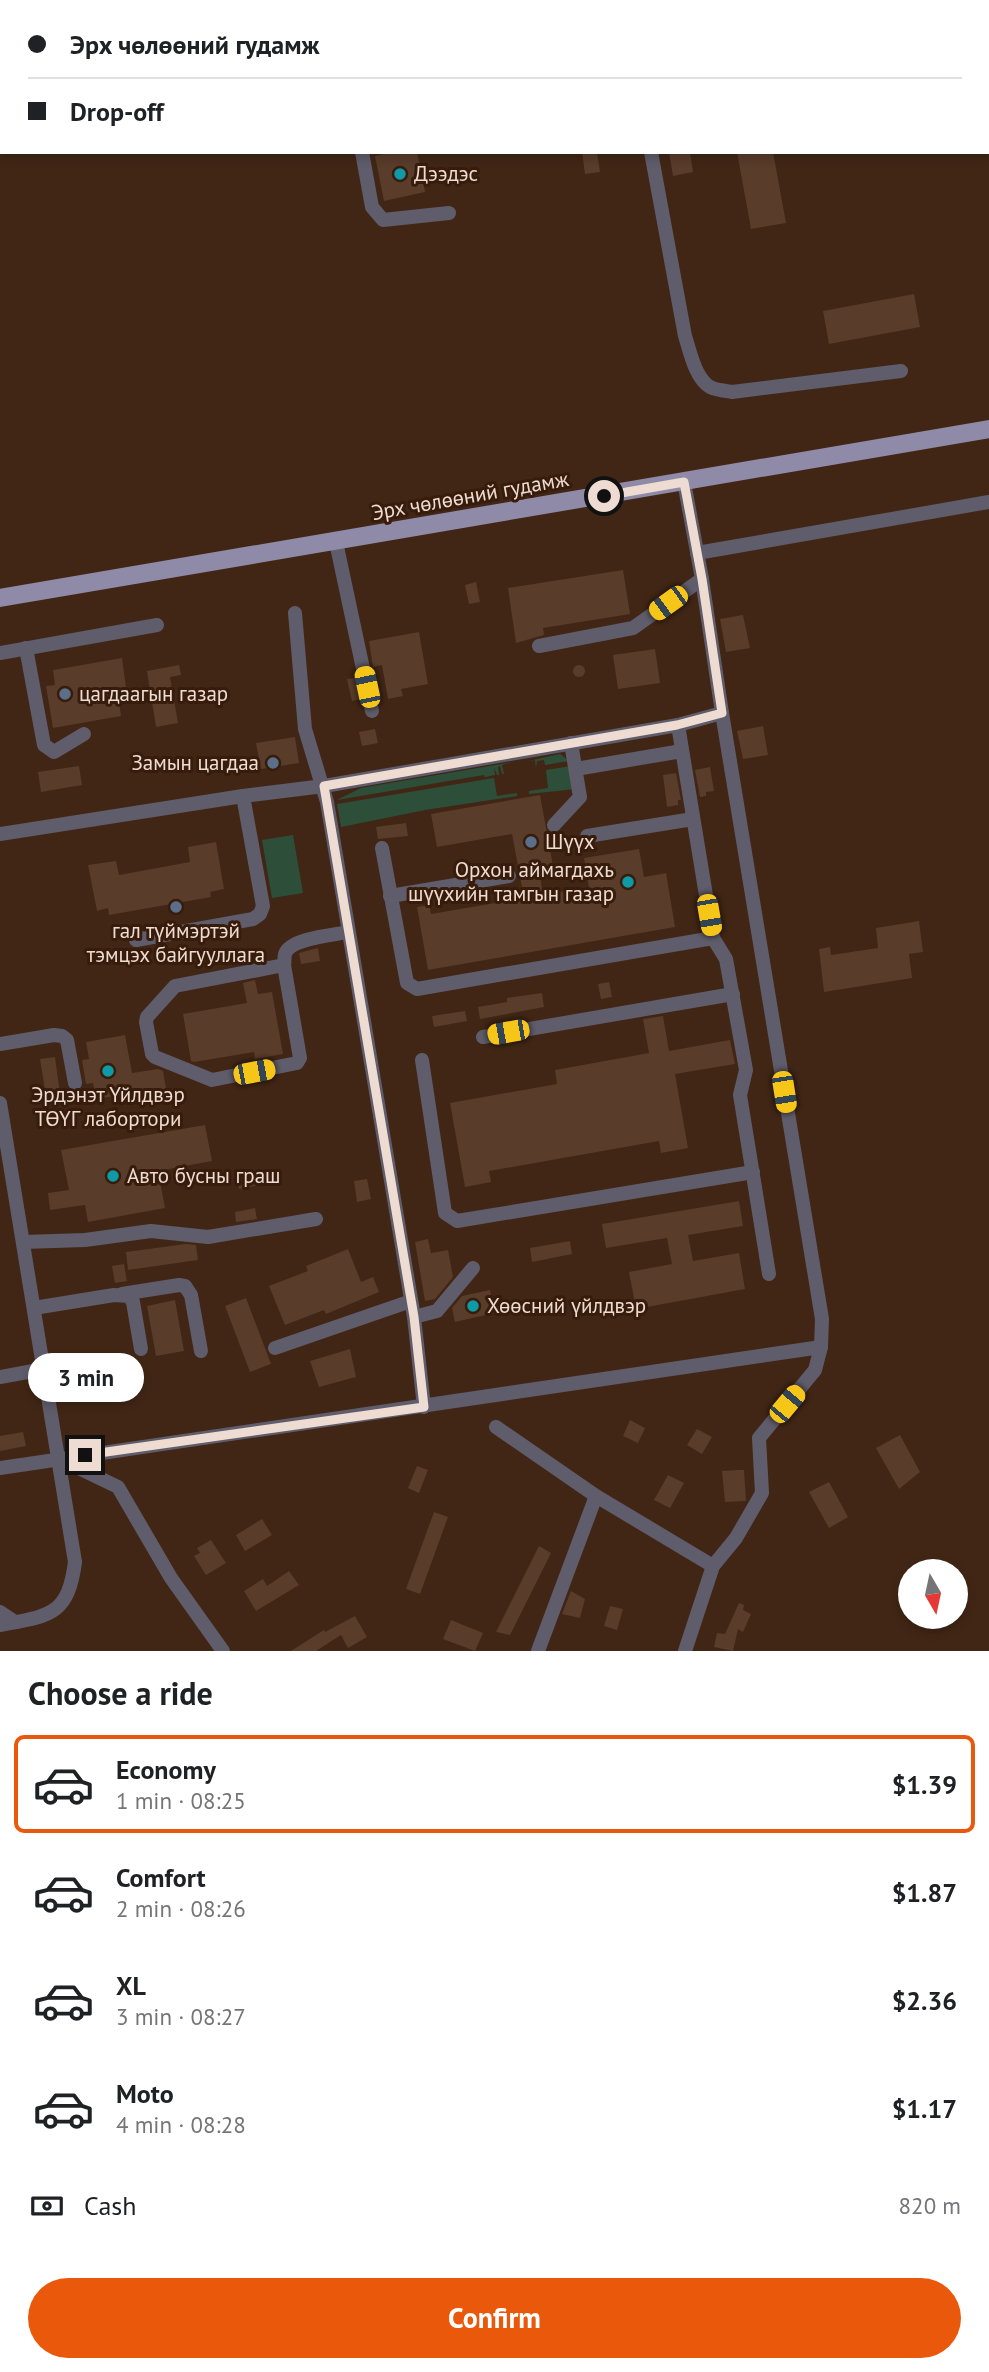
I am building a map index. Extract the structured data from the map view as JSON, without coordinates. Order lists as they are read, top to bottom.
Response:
{
  "streets": {
    "main road": ["Эрх чөлөөний гудамж"]
  },
  "places": [
    "Дээдэс",
    "цагдаагын газар",
    "Замын цагдаа",
    "Шүүх",
    "Орхон аймагдахь шүүхийн тамгын газар",
    "гал түймэртэй тэмцэх байгууллага",
    "Эрдэнэт Үйлдвэр ТӨҮГ лабортори",
    "Авто бусны граш",
    "Хөөсний үйлдвэр"
  ],
  "north": "bottom",
  "page": {
    "banner": ["Эрх чөлөөний гудамж", "Drop-off"],
    "bubble": "3 min",
    "heading": "Choose a ride",
    "list": [
      {
        "name": "Economy",
        "note": "1 min · 08:25",
        "value": "$1.39"
      },
      {
        "name": "Comfort",
        "note": "2 min · 08:26",
        "value": "$1.87"
      },
      {
        "name": "XL",
        "note": "3 min · 08:27",
        "value": "$2.36"
      },
      {
        "name": "Moto",
        "note": "4 min · 08:28",
        "value": "$1.17"
      }
    ],
    "pay": ["Cash", "820 m"],
    "buttons": "Confirm"
  }
}
